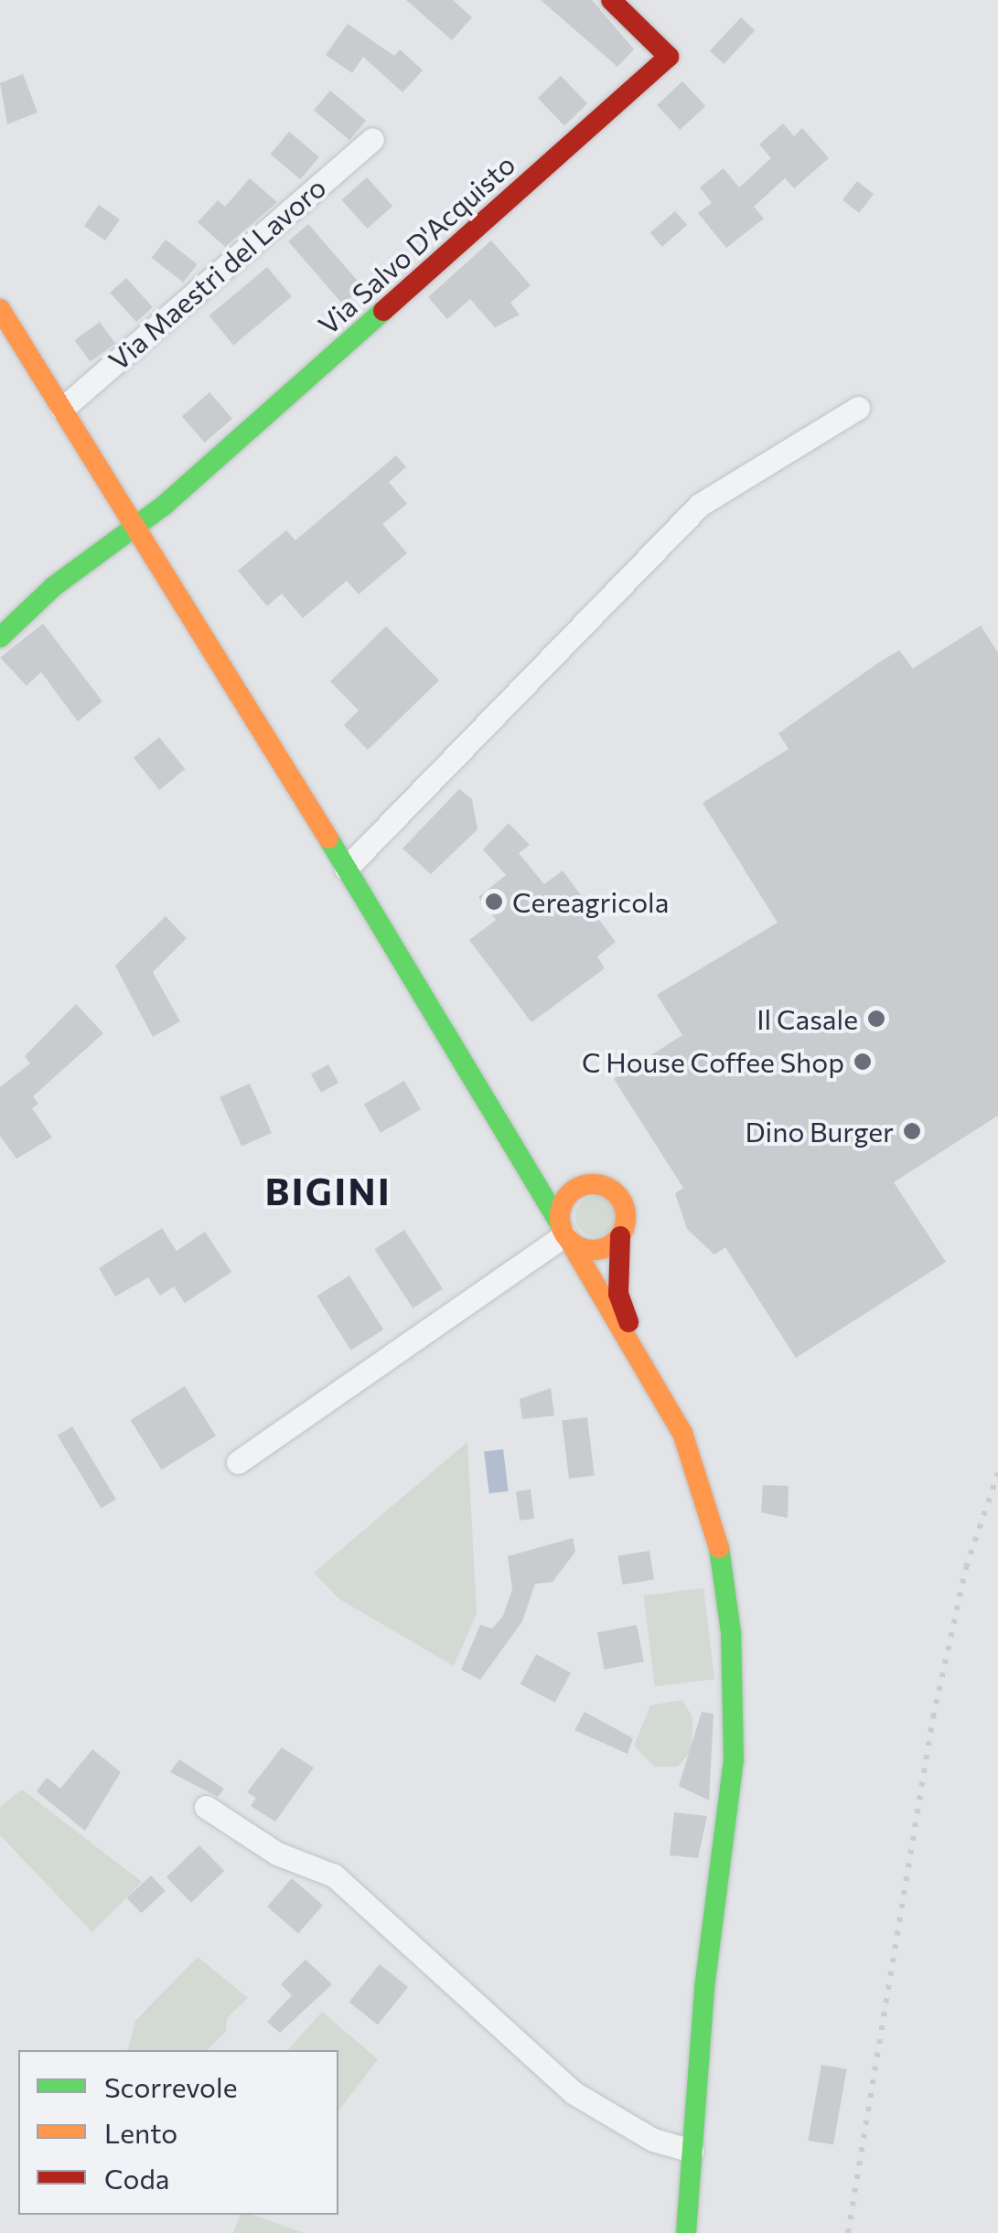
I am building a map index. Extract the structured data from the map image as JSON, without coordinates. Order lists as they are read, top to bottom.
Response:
{
  "streets": {
    "main road": ["Via Salvo D'Acquisto"],
    "street": ["Via Maestri del Lavoro"]
  },
  "districts": ["BIGINI"],
  "places": [
    "Cereagricola",
    "Il Casale",
    "C House Coffee Shop",
    "Dino Burger"
  ],
  "legend": ["Scorrevole", "Lento", "Coda"]
}
